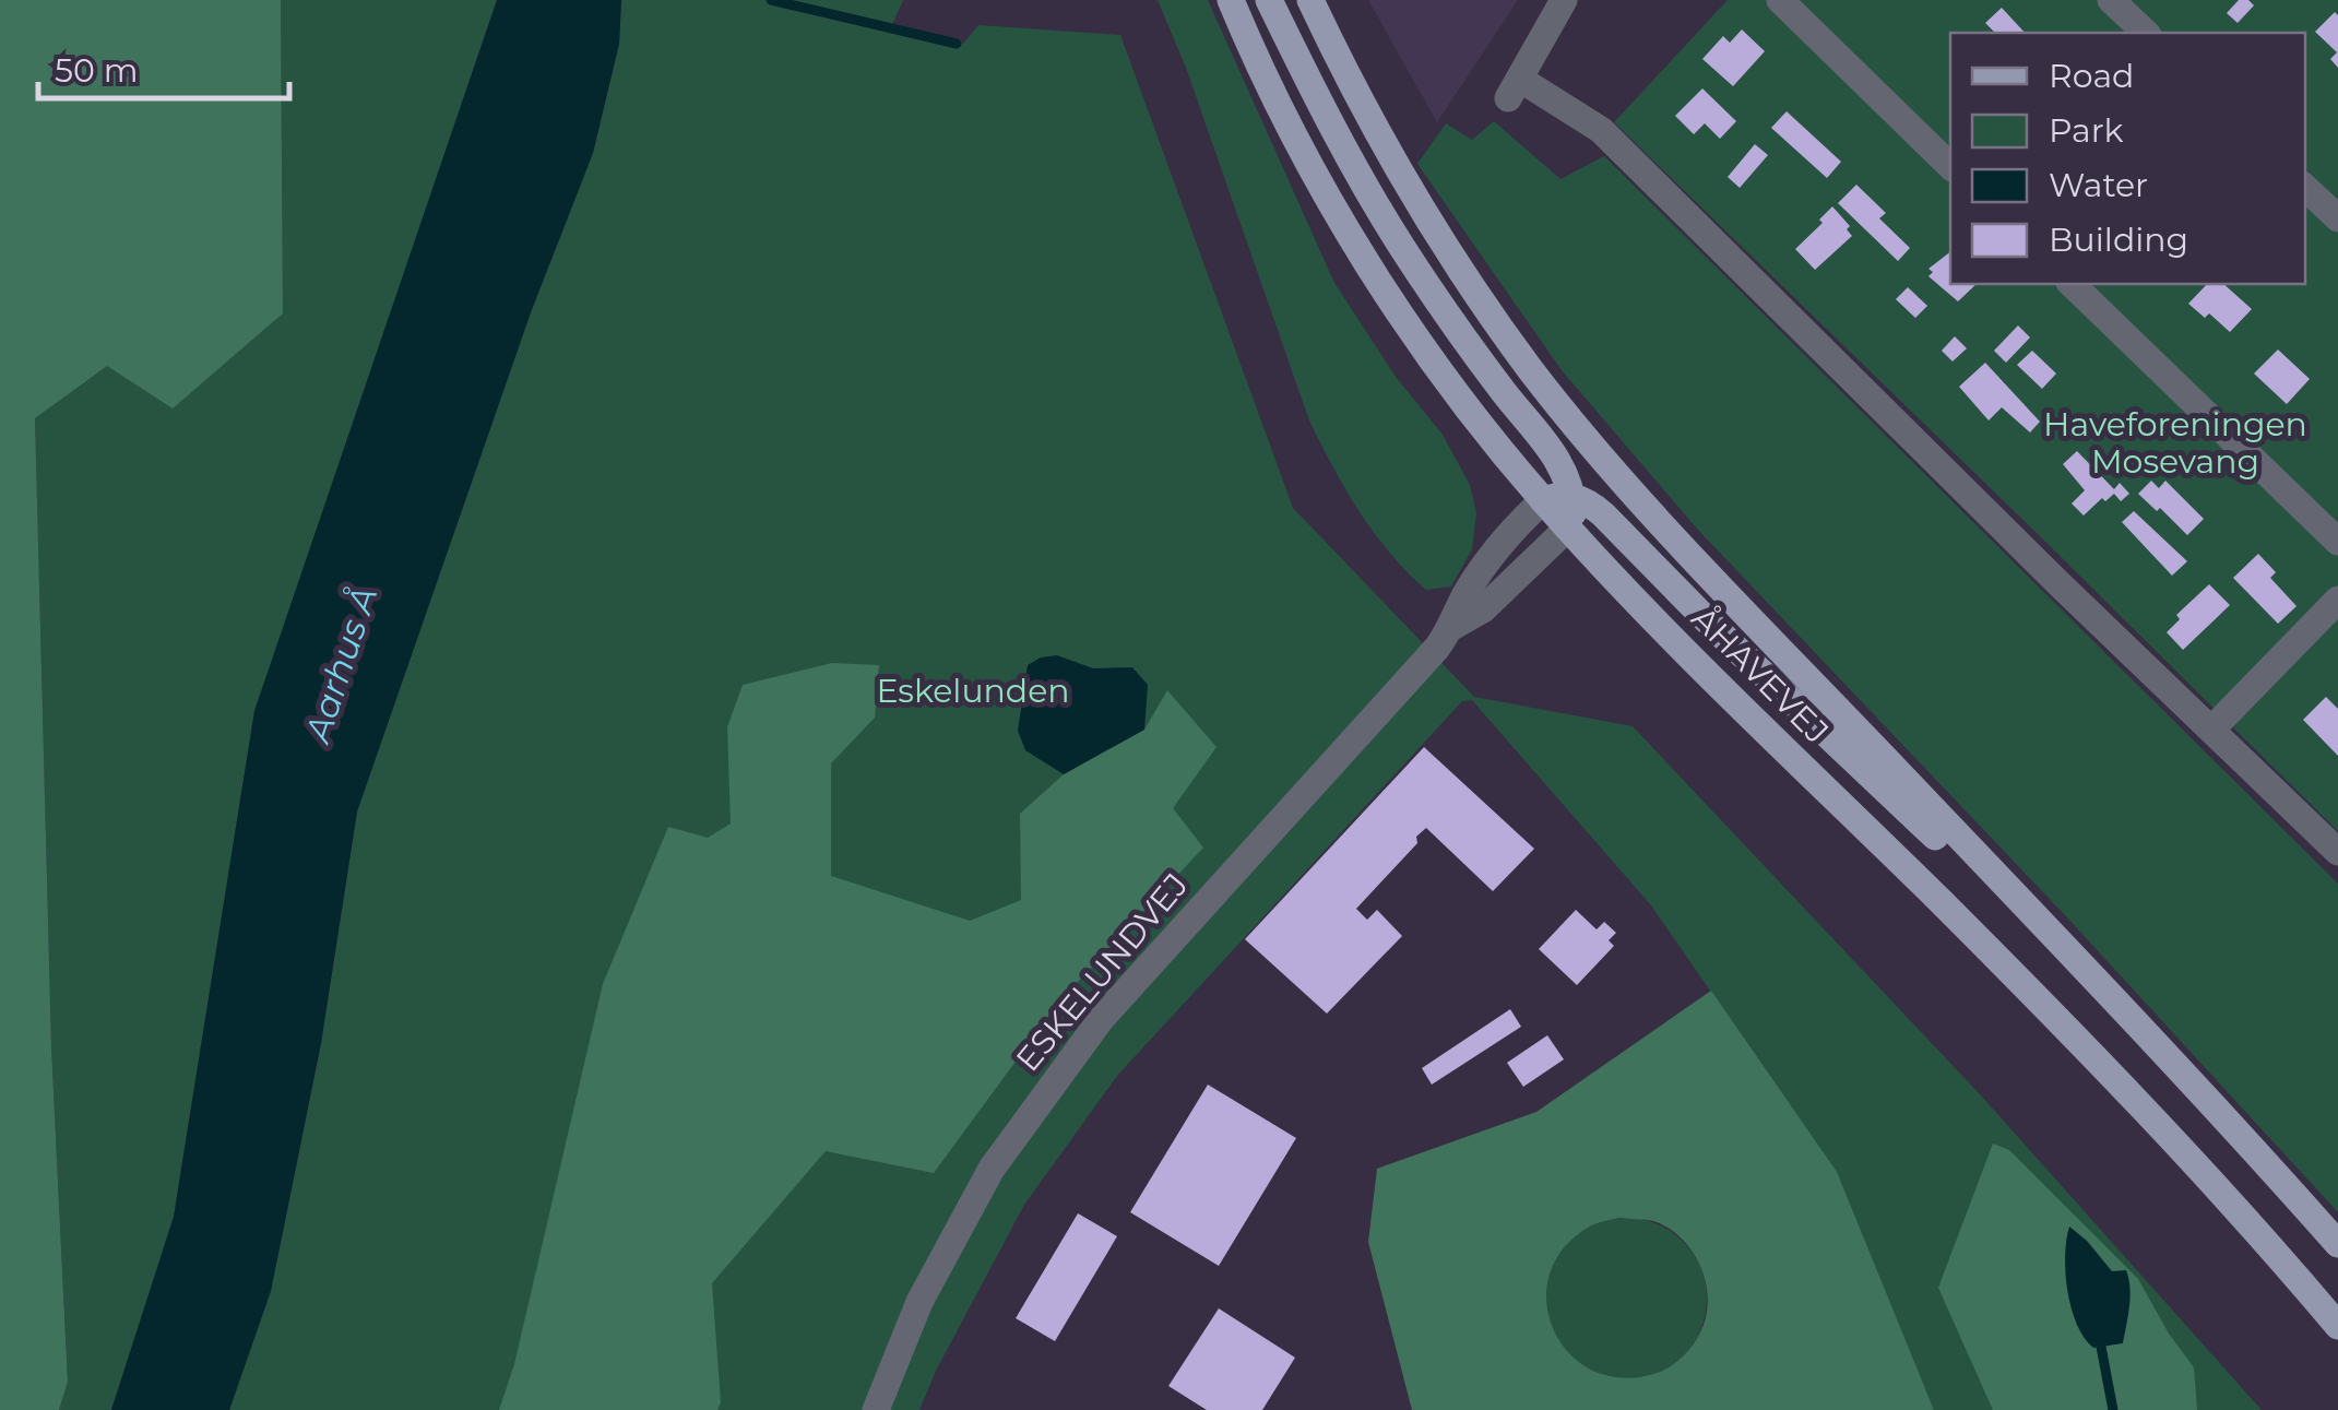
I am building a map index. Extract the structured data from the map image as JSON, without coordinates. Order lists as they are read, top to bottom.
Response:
{
  "streets": {
    "main road": ["ÅHAVEVEJ"],
    "street": ["ESKELUNDVEJ"]
  },
  "crossings": [
    ["ÅHAVEVEJ", "ESKELUNDVEJ"]
  ],
  "water": ["Aarhus Å"],
  "parks": ["Haveforeningen Mosevang", "Eskelunden"],
  "legend": [
    "Road",
    "Park",
    "Water",
    "Building"
  ],
  "scale_bar": "50 m"
}
